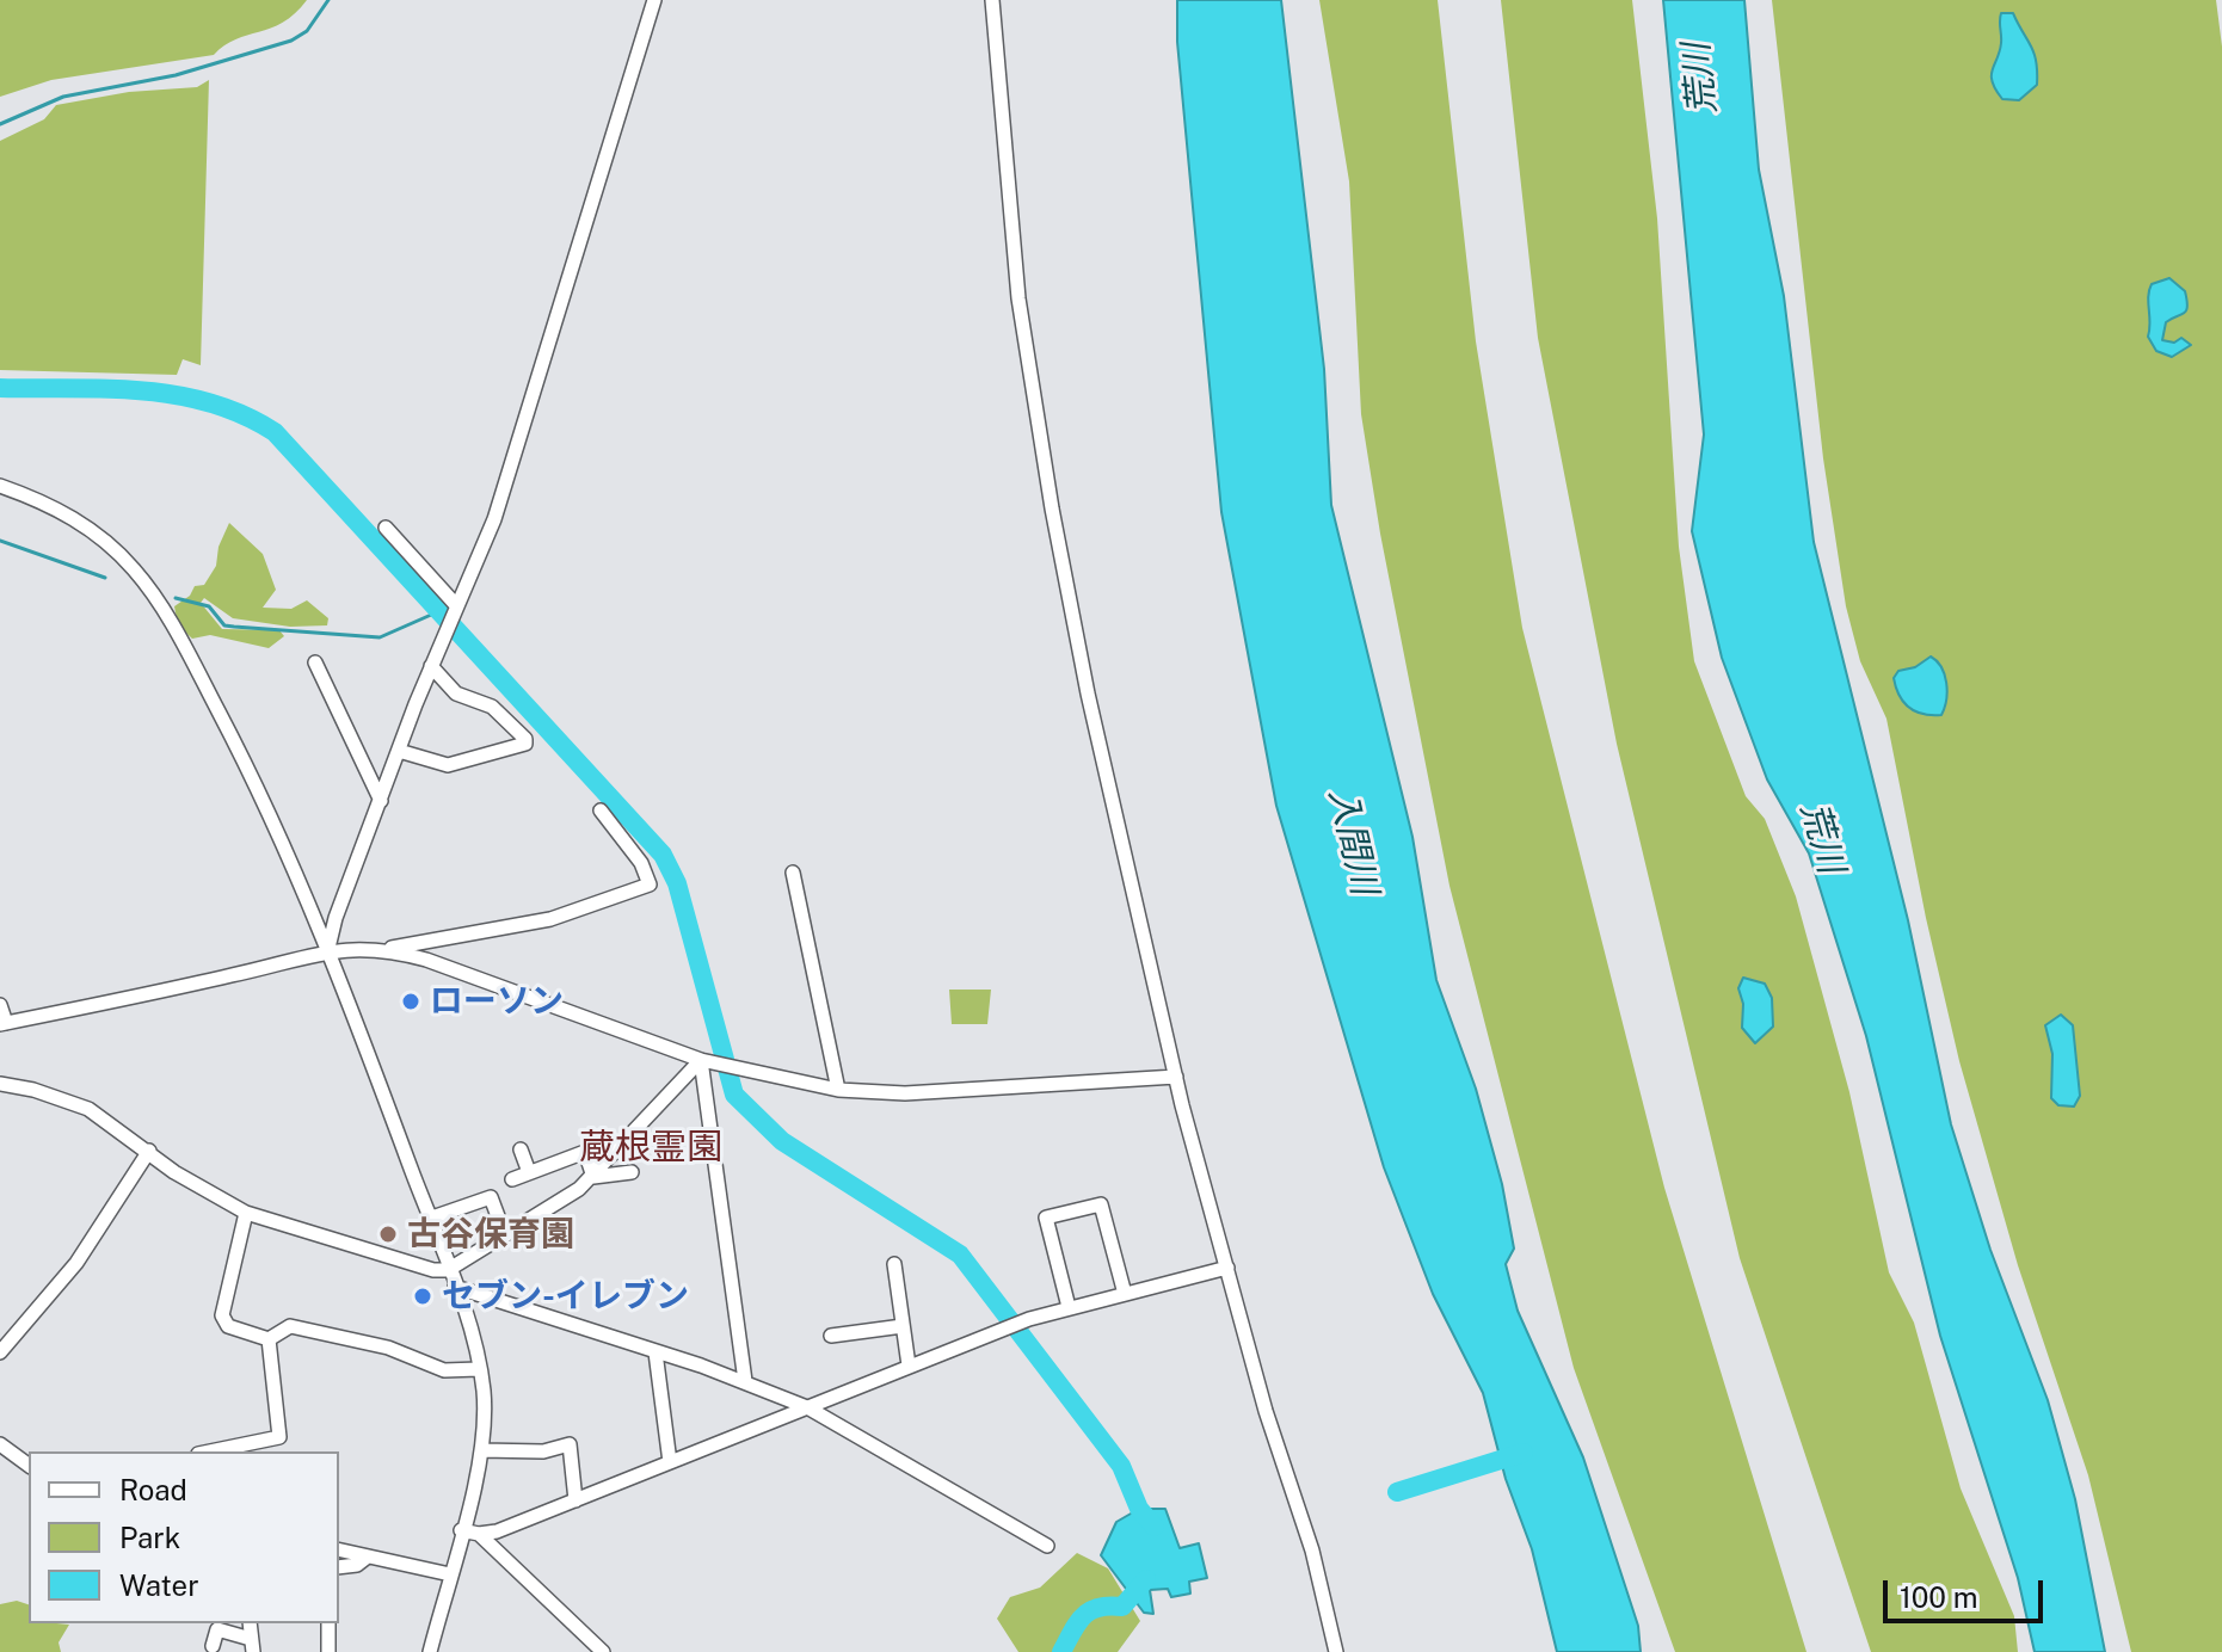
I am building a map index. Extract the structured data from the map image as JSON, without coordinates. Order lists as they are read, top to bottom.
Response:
{
  "districts": ["蔵根霊園"],
  "water": ["荒川", "入間川"],
  "places": ["ローソン", "古谷保育園", "セブン-イレブン"],
  "legend": ["Road", "Park", "Water"],
  "scale_bar": "100 m"
}
